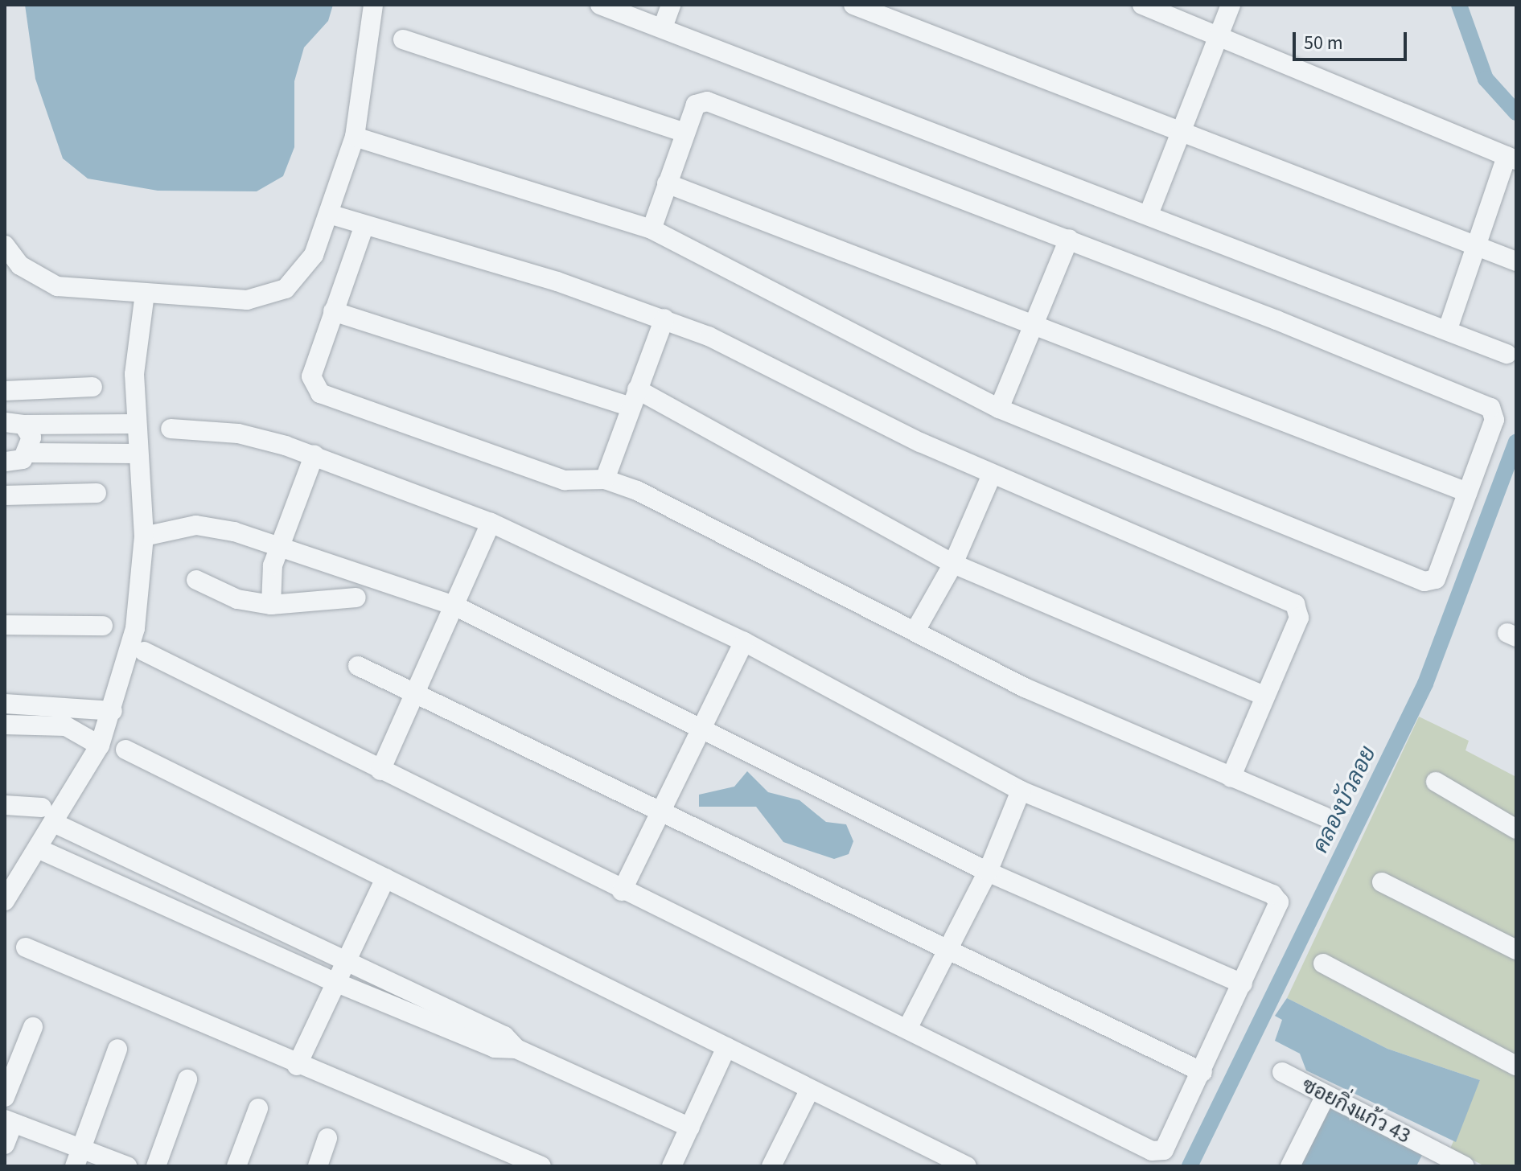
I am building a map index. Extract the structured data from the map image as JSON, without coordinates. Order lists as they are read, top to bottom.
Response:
{
  "streets": {
    "street": ["ซอยกิ่งแก้ว 43"]
  },
  "water": ["คลองบัวลอย"],
  "scale_bar": "50 m"
}
